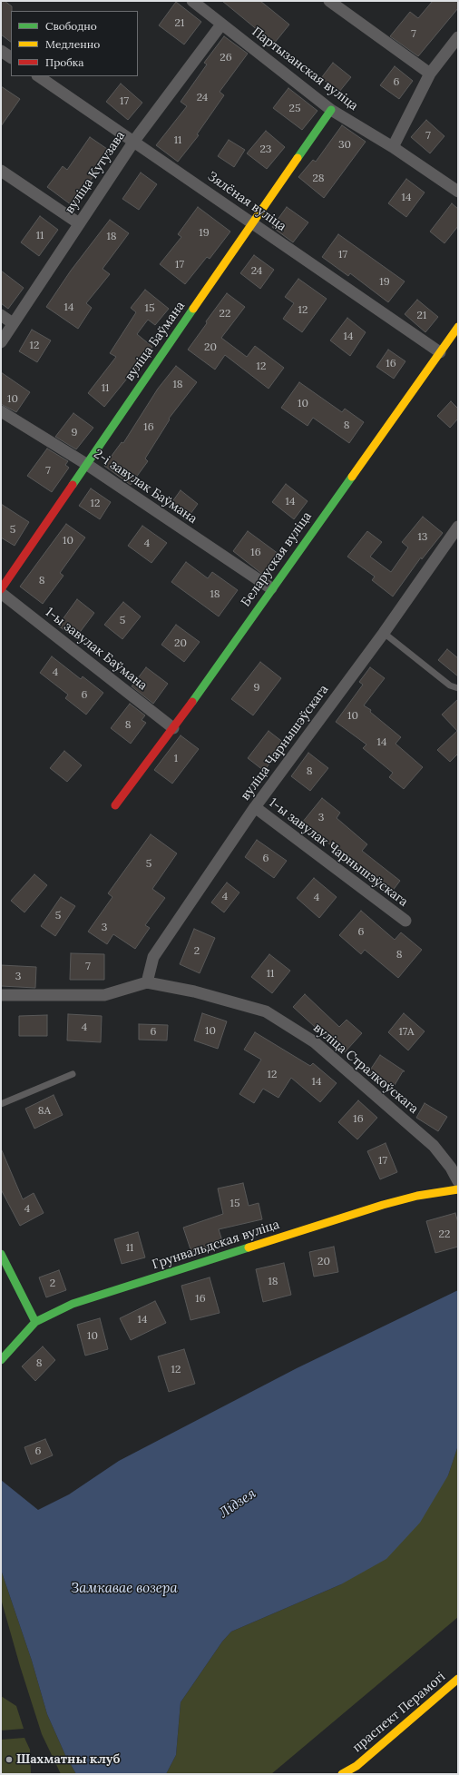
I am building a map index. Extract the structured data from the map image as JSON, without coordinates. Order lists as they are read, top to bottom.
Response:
{
  "streets": {
    "street": [
      "Партызанская вуліца",
      "вуліца Кутузава",
      "Зялёная вуліца",
      "вуліца Баўмана",
      "2-і завулак Баўмана",
      "Беларуская вуліца",
      "1-ы завулак Баўмана",
      "вуліца Чарнышэўскага",
      "1-ы завулак Чарнышэўскага",
      "вуліца Стралкоўскага",
      "Грунвальдская вуліца",
      "праспект Перамогі"
    ]
  },
  "crossings": [
    ["Партызанская вуліца", "вуліца Кутузава"],
    ["Партызанская вуліца", "вуліца Баўмана"],
    ["вуліца Кутузава", "Зялёная вуліца"],
    ["Зялёная вуліца", "вуліца Баўмана"],
    ["Зялёная вуліца", "Беларуская вуліца"],
    ["вуліца Баўмана", "2-і завулак Баўмана"],
    ["2-і завулак Баўмана", "Беларуская вуліца"],
    ["Беларуская вуліца", "1-ы завулак Баўмана"],
    ["вуліца Чарнышэўскага", "1-ы завулак Чарнышэўскага"],
    ["вуліца Чарнышэўскага", "вуліца Стралкоўскага"]
  ],
  "water": ["Лідзея", "Замкавае возера"],
  "places": ["Шахматны клуб"],
  "house_numbers": [
    "21",
    "7",
    "26",
    "6",
    "24",
    "17",
    "25",
    "7",
    "11",
    "30",
    "23",
    "28",
    "14",
    "19",
    "11",
    "18",
    "17",
    "17",
    "24",
    "19",
    "14",
    "15",
    "12",
    "22",
    "21",
    "14",
    "12",
    "20",
    "16",
    "12",
    "18",
    "11",
    "10",
    "10",
    "8",
    "16",
    "9",
    "7",
    "14",
    "12",
    "5",
    "13",
    "10",
    "4",
    "16",
    "8",
    "18",
    "5",
    "20",
    "4",
    "9",
    "6",
    "10",
    "8",
    "14",
    "1",
    "8",
    "3",
    "6",
    "5",
    "4",
    "4",
    "5",
    "3",
    "6",
    "2",
    "8",
    "7",
    "11",
    "3",
    "4",
    "10",
    "6",
    "17А",
    "12",
    "14",
    "8А",
    "16",
    "17",
    "15",
    "4",
    "22",
    "11",
    "20",
    "18",
    "2",
    "16",
    "14",
    "10",
    "8",
    "12",
    "6"
  ],
  "legend": ["Свободно", "Медленно", "Пробка"]
}
